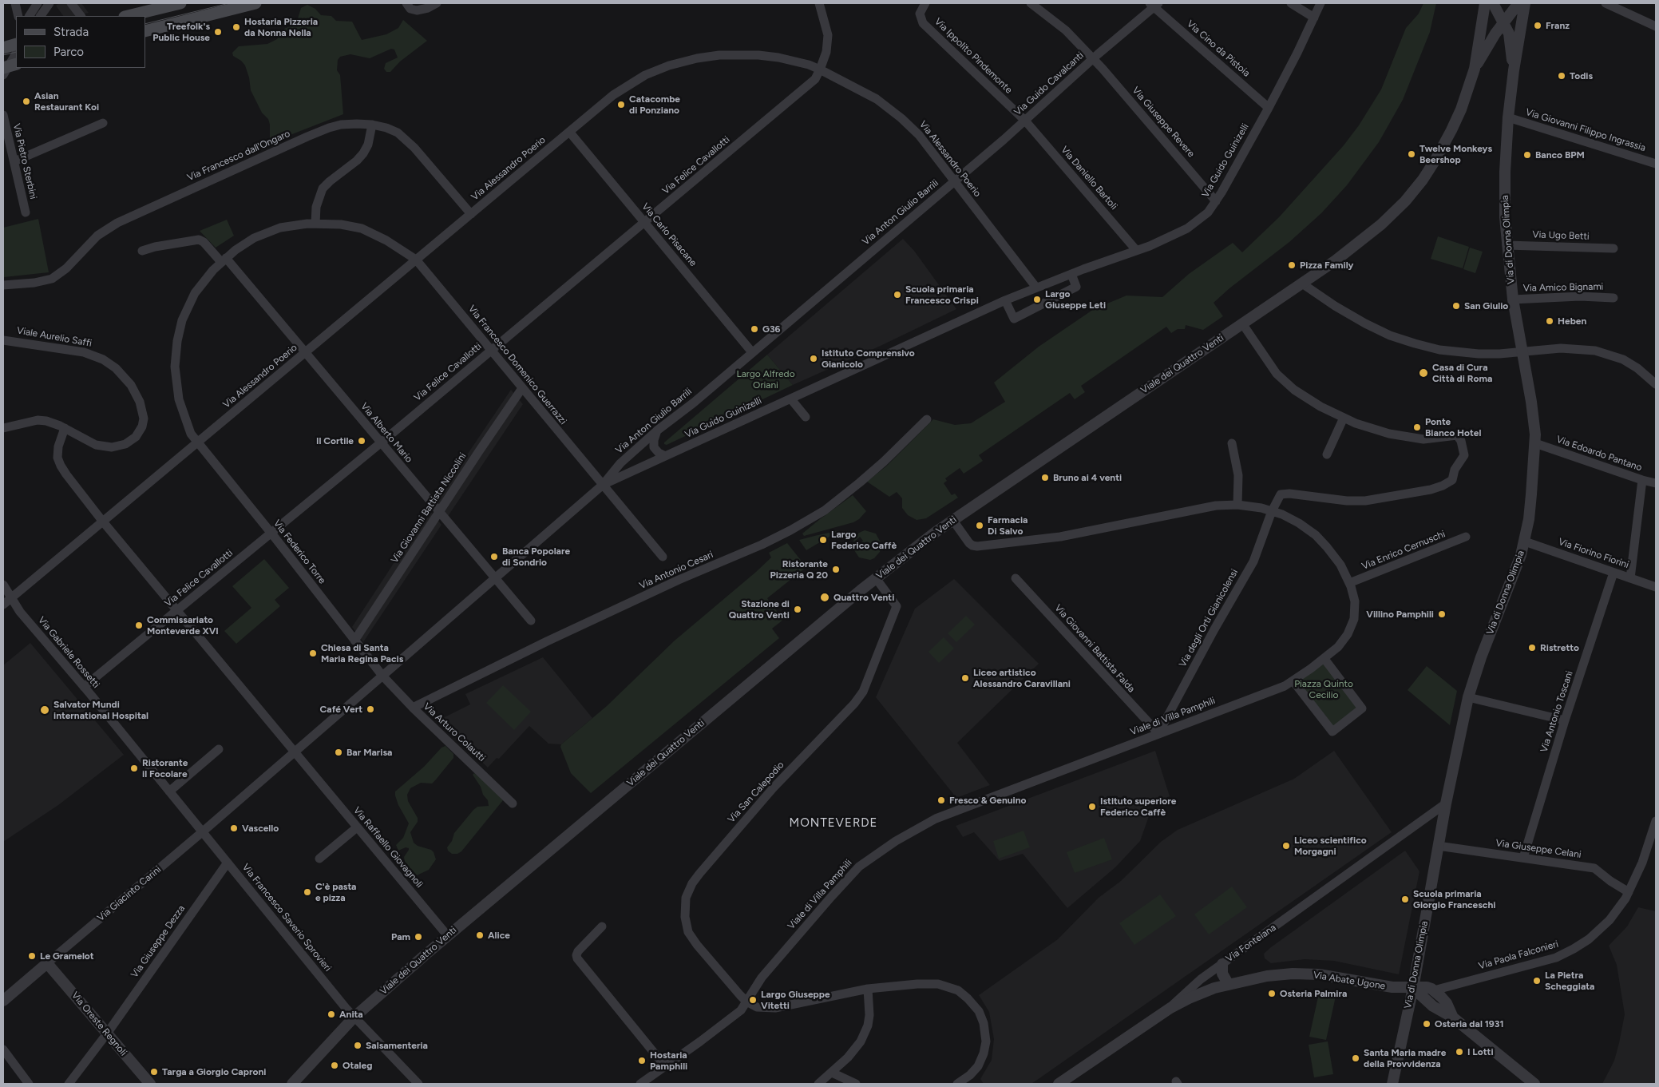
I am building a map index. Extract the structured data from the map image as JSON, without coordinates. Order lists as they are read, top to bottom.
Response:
{
  "streets": {
    "street": [
      "Via Cino da Pistoia",
      "Via Ippolito Pindemonte",
      "Via Guido Cavalcanti",
      "Via Giuseppe Revere",
      "Via Giovanni Filippo Ingrassia",
      "Via Francesco dall'Ongaro",
      "Via Alessandro Poerio",
      "Via Guido Guinizelli",
      "Via Pietro Sterbini",
      "Via Felice Cavallotti",
      "Via Daniello Bartoli",
      "Via Anton Giulio Barrili",
      "Via Carlo Pisacane",
      "Via Ugo Betti",
      "Via di Donna Olimpia",
      "Via Amico Bignami",
      "Viale Aurelio Saffi",
      "Viale dei Quattro Venti",
      "Via Francesco Domenico Guerrazzi",
      "Via Alberto Mario",
      "Via Edoardo Pantano",
      "Via Giovanni Battista Niccolini",
      "Via Enrico Cernuschi",
      "Via Federico Torre",
      "Via Fiorino Fiorini",
      "Via Antonio Cesari",
      "Via degli Orti Gianicolensi",
      "Via Giovanni Battista Falda",
      "Via Gabriele Rossetti",
      "Via Antonio Toscani",
      "Viale di Villa Pamphili",
      "Via Arturo Colautti",
      "Via San Calepodio",
      "Via Raffaello Giovagnoli",
      "Via Giuseppe Celani",
      "Via Giacinto Carini",
      "Via Francesco Saverio Sprovieri",
      "Via Giuseppe Dezza",
      "Via Fonteiana",
      "Via Paola Falconieri",
      "Via Abate Ugone",
      "Via Oreste Regnoli"
    ]
  },
  "crossings": [
    ["Via Cino da Pistoia", "Via Guido Cavalcanti"],
    ["Via Cino da Pistoia", "Via Guido Guinizelli"],
    ["Via Ippolito Pindemonte", "Via Guido Cavalcanti"],
    ["Via Ippolito Pindemonte", "Via Daniello Bartoli"],
    ["Via Guido Cavalcanti", "Via Giuseppe Revere"],
    ["Via Guido Cavalcanti", "Via Alessandro Poerio"],
    ["Via Guido Cavalcanti", "Via Daniello Bartoli"],
    ["Via Guido Cavalcanti", "Via Anton Giulio Barrili"],
    ["Via Giuseppe Revere", "Via Guido Guinizelli"],
    ["Via Giovanni Filippo Ingrassia", "Via di Donna Olimpia"],
    ["Via Francesco dall'Ongaro", "Via Alessandro Poerio"],
    ["Via Alessandro Poerio", "Via Felice Cavallotti"],
    ["Via Alessandro Poerio", "Via Anton Giulio Barrili"],
    ["Via Alessandro Poerio", "Via Carlo Pisacane"],
    ["Via Alessandro Poerio", "Via Francesco Domenico Guerrazzi"],
    ["Via Alessandro Poerio", "Via Alberto Mario"],
    ["Via Alessandro Poerio", "Via Federico Torre"],
    ["Via Alessandro Poerio", "Via Gabriele Rossetti"],
    ["Via Alessandro Poerio", "Via Raffaello Giovagnoli"],
    ["Via Guido Guinizelli", "Via Daniello Bartoli"],
    ["Via Guido Guinizelli", "Via Anton Giulio Barrili"],
    ["Via Guido Guinizelli", "Via Francesco Domenico Guerrazzi"],
    ["Via Felice Cavallotti", "Via Carlo Pisacane"],
    ["Via Felice Cavallotti", "Via Francesco Domenico Guerrazzi"],
    ["Via Felice Cavallotti", "Via Alberto Mario"],
    ["Via Felice Cavallotti", "Via Federico Torre"],
    ["Via Felice Cavallotti", "Via Gabriele Rossetti"],
    ["Via Felice Cavallotti", "Via Raffaello Giovagnoli"],
    ["Via Anton Giulio Barrili", "Via Carlo Pisacane"],
    ["Via Anton Giulio Barrili", "Via Francesco Domenico Guerrazzi"],
    ["Via Anton Giulio Barrili", "Via Alberto Mario"],
    ["Via Anton Giulio Barrili", "Via Federico Torre"],
    ["Via Anton Giulio Barrili", "Via Arturo Colautti"],
    ["Via Anton Giulio Barrili", "Via Raffaello Giovagnoli"],
    ["Via Anton Giulio Barrili", "Via Giacinto Carini"],
    ["Via Ugo Betti", "Via di Donna Olimpia"],
    ["Via di Donna Olimpia", "Via Amico Bignami"],
    ["Via di Donna Olimpia", "Via Edoardo Pantano"],
    ["Via di Donna Olimpia", "Via Fiorino Fiorini"],
    ["Via di Donna Olimpia", "Via Giuseppe Celani"],
    ["Via di Donna Olimpia", "Via Fonteiana"],
    ["Via di Donna Olimpia", "Via Abate Ugone"],
    ["Viale Aurelio Saffi", "Via Raffaello Giovagnoli"],
    ["Viale dei Quattro Venti", "Viale di Villa Pamphili"],
    ["Viale dei Quattro Venti", "Via San Calepodio"],
    ["Viale dei Quattro Venti", "Via Raffaello Giovagnoli"],
    ["Viale dei Quattro Venti", "Via Francesco Saverio Sprovieri"],
    ["Via Francesco Domenico Guerrazzi", "Via Alberto Mario"],
    ["Via Francesco Domenico Guerrazzi", "Via Giovanni Battista Niccolini"],
    ["Via Francesco Domenico Guerrazzi", "Via Federico Torre"],
    ["Via Alberto Mario", "Via Giovanni Battista Niccolini"],
    ["Via Alberto Mario", "Via Federico Torre"],
    ["Via Giovanni Battista Niccolini", "Via Federico Torre"],
    ["Via Enrico Cernuschi", "Viale di Villa Pamphili"],
    ["Via Federico Torre", "Via Arturo Colautti"],
    ["Via Fiorino Fiorini", "Via Antonio Toscani"],
    ["Via Antonio Cesari", "Via Arturo Colautti"],
    ["Via degli Orti Gianicolensi", "Via Giovanni Battista Falda"],
    ["Via degli Orti Gianicolensi", "Viale di Villa Pamphili"],
    ["Via Giovanni Battista Falda", "Viale di Villa Pamphili"],
    ["Via Gabriele Rossetti", "Via Giacinto Carini"],
    ["Via Gabriele Rossetti", "Via Francesco Saverio Sprovieri"],
    ["Via Antonio Toscani", "Via Giuseppe Celani"],
    ["Viale di Villa Pamphili", "Via San Calepodio"],
    ["Via Raffaello Giovagnoli", "Via Giacinto Carini"],
    ["Via Giuseppe Celani", "Via Paola Falconieri"],
    ["Via Giacinto Carini", "Via Francesco Saverio Sprovieri"],
    ["Via Giacinto Carini", "Via Oreste Regnoli"],
    ["Via Francesco Saverio Sprovieri", "Via Giuseppe Dezza"],
    ["Via Giuseppe Dezza", "Via Oreste Regnoli"],
    ["Via Fonteiana", "Via Abate Ugone"],
    ["Via Paola Falconieri", "Via Abate Ugone"]
  ],
  "districts": ["MONTEVERDE"],
  "parks": ["Largo Alfredo Oriani", "Piazza Quinto Cecilio"],
  "places": [
    "Franz",
    "Hostaria Pizzeria da Nonna Nella",
    "Treefolk's Public House",
    "Todis",
    "Asian Restaurant Koi",
    "Catacombe di Ponziano",
    "Twelve Monkeys Beershop",
    "Banco BPM",
    "Pizza Family",
    "Scuola primaria Francesco Crispi",
    "Largo Giuseppe Leti",
    "San Giulio",
    "Heben",
    "G36",
    "Istituto Comprensivo Gianicolo",
    "Casa di Cura Città di Roma",
    "Ponte Bianco Hotel",
    "Il Cortile",
    "Bruno ai 4 venti",
    "Farmacia Di Salvo",
    "Largo Federico Caffè",
    "Banca Popolare di Sondrio",
    "Ristorante Pizzeria Q 20",
    "Quattro Venti",
    "Stazione di Quattro Venti",
    "Villino Pamphili",
    "Commissariato Monteverde XVI",
    "Ristretto",
    "Chiesa di Santa Maria Regina Pacis",
    "Liceo artistico Alessandro Caravillani",
    "Café Vert",
    "Salvator Mundi international Hospital",
    "Bar Marisa",
    "Ristorante il Focolare",
    "Fresco & Genuino",
    "Istituto superiore Federico Caffè",
    "Vascello",
    "Liceo scientifico Morgagni",
    "C'è pasta e pizza",
    "Scuola primaria Giorgio Franceschi",
    "Alice",
    "Pam",
    "Le Gramelot",
    "La Pietra Scheggiata",
    "Osteria Palmira",
    "Largo Giuseppe Vitetti",
    "Anita",
    "Osteria dal 1931",
    "Salsamenteria",
    "I Lotti",
    "Santa Maria madre della Provvidenza",
    "Hostaria Pamphili",
    "Otaleg",
    "Targa a Giorgio Caproni"
  ],
  "legend": ["Strada", "Parco"]
}
